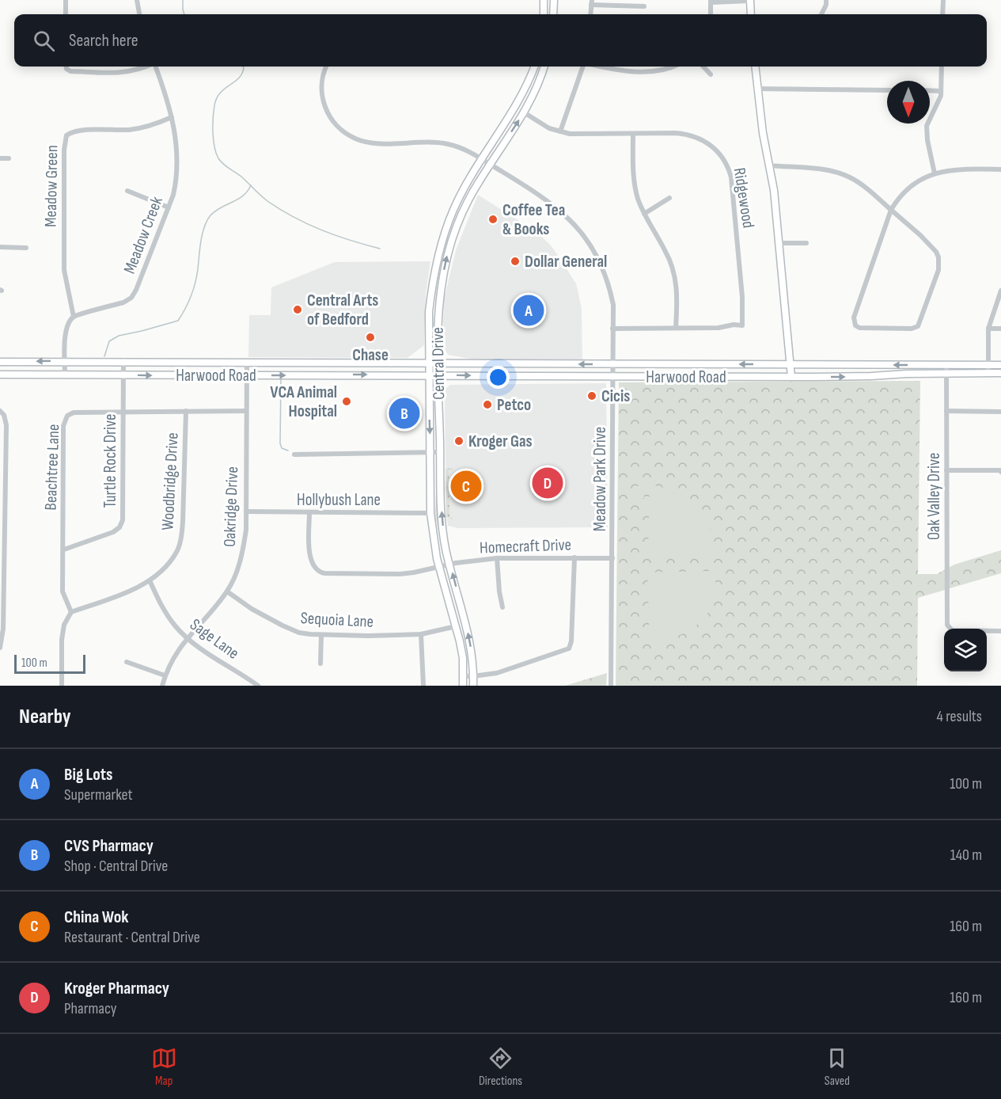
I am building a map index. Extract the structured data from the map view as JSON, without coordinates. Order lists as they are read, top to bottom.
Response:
{
  "streets": {
    "main road": ["Central Drive", "Harwood Road"],
    "street": [
      "Meadow Green",
      "Ridgewood",
      "Meadow Creek",
      "Turtle Rock Drive",
      "Beachtree Lane",
      "Meadow Park Drive",
      "Woodbridge Drive",
      "Oak Valley Drive",
      "Hollybush Lane",
      "Oakridge Drive",
      "Homecraft Drive",
      "Sequoia Lane",
      "Sage Lane"
    ]
  },
  "crossings": [
    ["Meadow Green", "Meadow Creek"],
    ["Ridgewood", "Central Drive"],
    ["Ridgewood", "Meadow Park Drive"],
    ["Central Drive", "Harwood Road"],
    ["Central Drive", "Meadow Park Drive"],
    ["Central Drive", "Hollybush Lane"],
    ["Central Drive", "Homecraft Drive"],
    ["Central Drive", "Sequoia Lane"],
    ["Harwood Road", "Turtle Rock Drive"],
    ["Harwood Road", "Meadow Park Drive"],
    ["Harwood Road", "Oak Valley Drive"],
    ["Harwood Road", "Oakridge Drive"],
    ["Turtle Rock Drive", "Beachtree Lane"],
    ["Beachtree Lane", "Woodbridge Drive"],
    ["Beachtree Lane", "Oakridge Drive"],
    ["Meadow Park Drive", "Homecraft Drive"],
    ["Woodbridge Drive", "Sage Lane"],
    ["Hollybush Lane", "Oakridge Drive"],
    ["Hollybush Lane", "Homecraft Drive"],
    ["Oakridge Drive", "Sequoia Lane"],
    ["Oakridge Drive", "Sage Lane"]
  ],
  "places": [
    "Coffee Tea & Books",
    "Dollar General",
    "Central Arts of Bedford",
    "Chase",
    "Cicis",
    "VCA Animal Hospital",
    "Petco",
    "Kroger Gas"
  ],
  "scale_bar": "100 m",
  "north": "bottom",
  "page": {
    "search": "Search here",
    "pins": [
      "A",
      "B",
      "D",
      "C"
    ],
    "scale": "100 m",
    "heading": ["Nearby", "4 results"],
    "list": [
      {
        "mark": "A",
        "name": "Big Lots",
        "note": "Supermarket",
        "value": "100 m"
      },
      {
        "mark": "B",
        "name": "CVS Pharmacy",
        "note": "Shop · Central Drive",
        "value": "140 m"
      },
      {
        "mark": "C",
        "name": "China Wok",
        "note": "Restaurant · Central Drive",
        "value": "160 m"
      },
      {
        "mark": "D",
        "name": "Kroger Pharmacy",
        "note": "Pharmacy",
        "value": "160 m"
      }
    ],
    "nav": ["Map", "Directions", "Saved"]
  }
}
